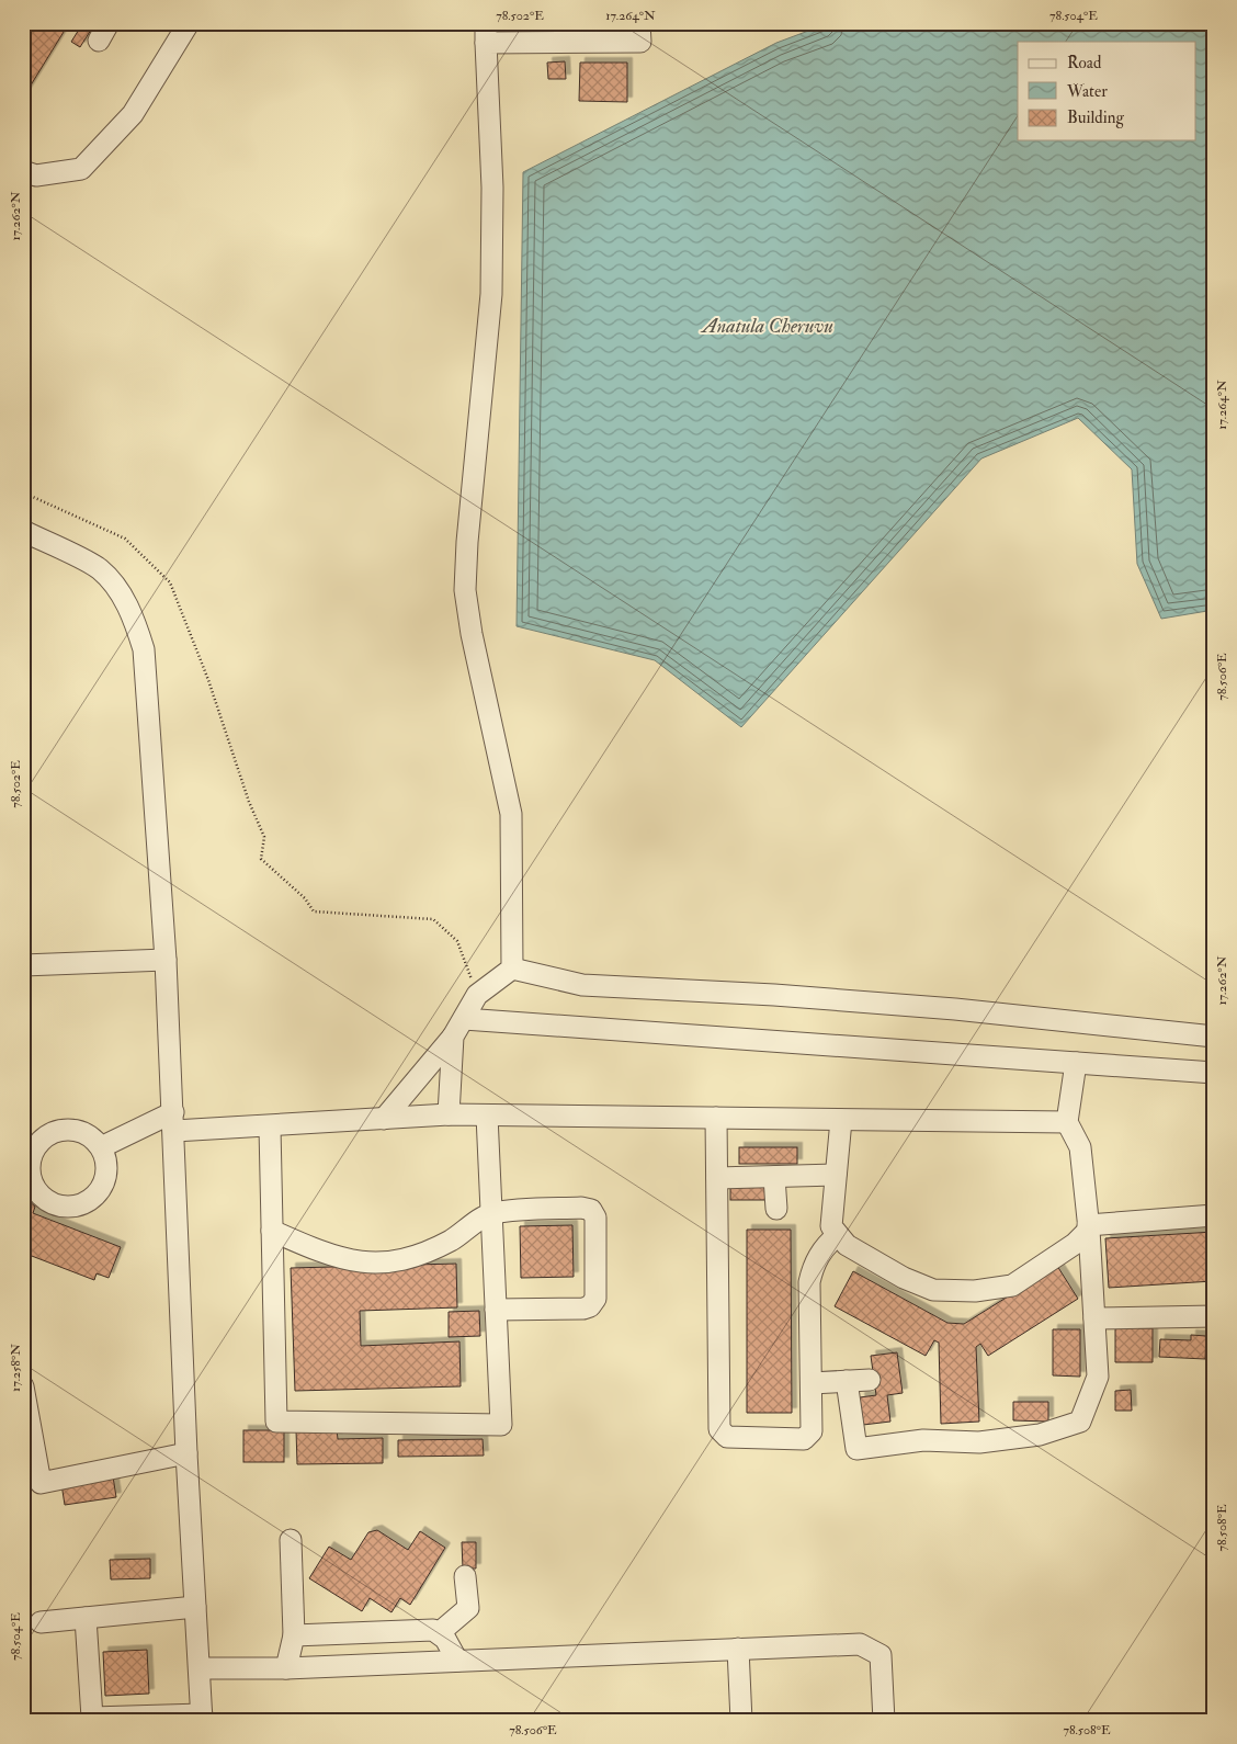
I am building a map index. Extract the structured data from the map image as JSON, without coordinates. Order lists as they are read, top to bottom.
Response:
{
  "water": ["Anatula Cheruvu"],
  "legend": ["Road", "Water", "Building"],
  "coordinates": [
    "78.502°E",
    "17.264°N",
    "78.504°E",
    "17.262°N",
    "78.506°E",
    "17.258°N",
    "78.508°E"
  ]
}
